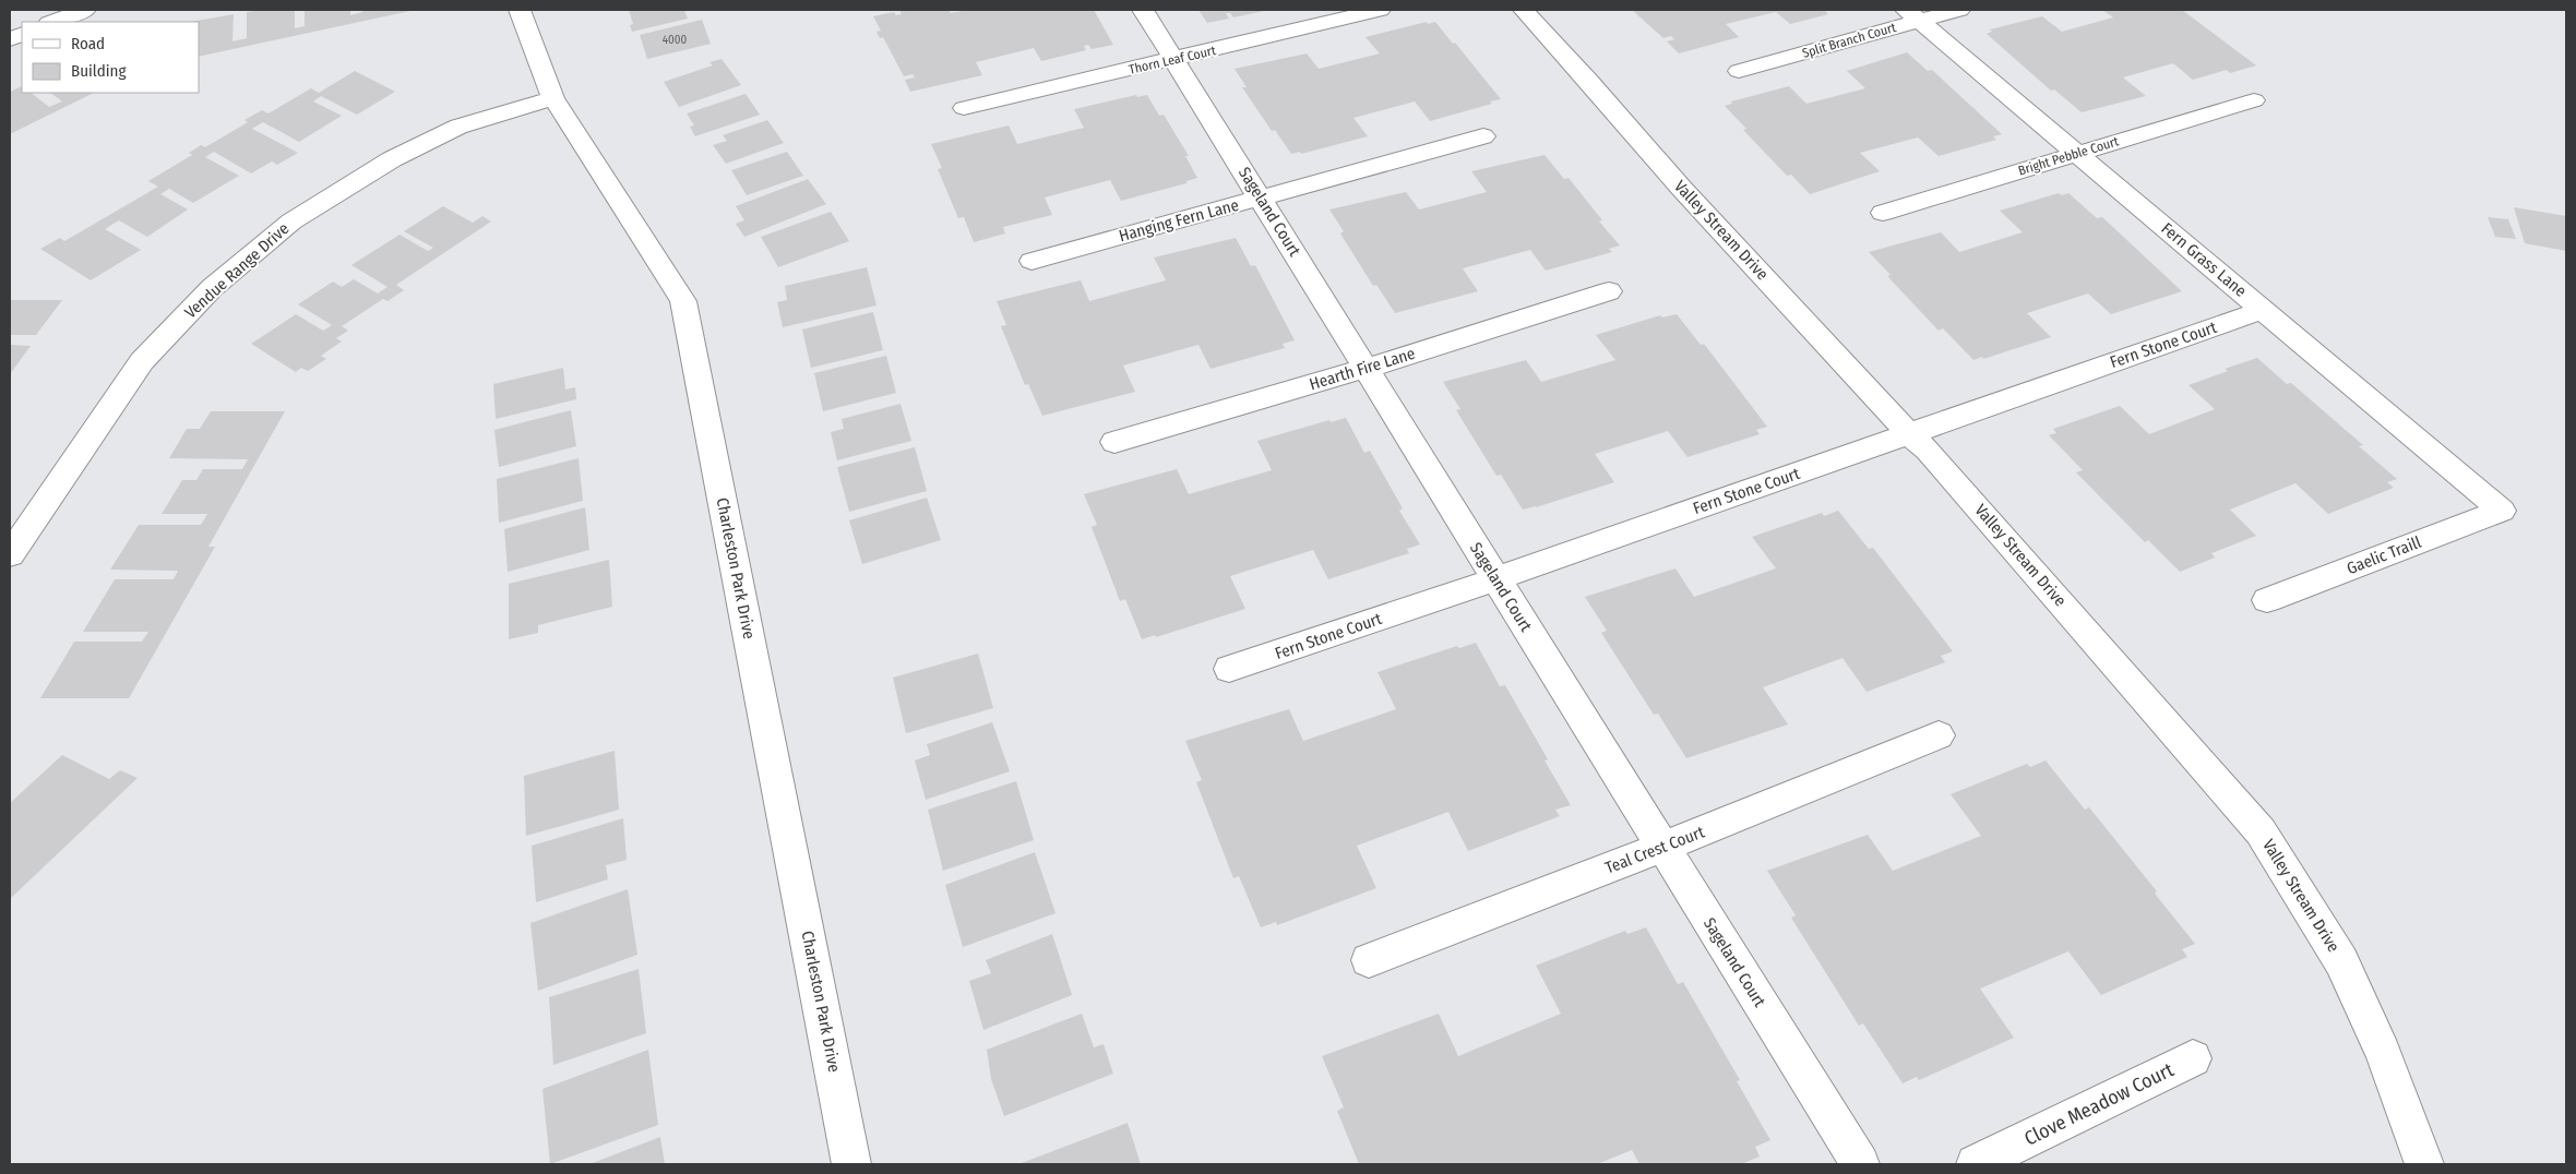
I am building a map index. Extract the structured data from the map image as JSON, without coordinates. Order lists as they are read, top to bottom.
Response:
{
  "streets": {
    "street": [
      "Split Branch Court",
      "Thorn Leaf Court",
      "Bright Pebble Court",
      "Sageland Court",
      "Hanging Fern Lane",
      "Valley Stream Drive",
      "Fern Grass Lane",
      "Vendue Range Drive",
      "Fern Stone Court",
      "Hearth Fire Lane",
      "Gaelic Traill",
      "Charleston Park Drive",
      "Teal Crest Court",
      "Clove Meadow Court"
    ]
  },
  "crossings": [
    ["Split Branch Court", "Fern Grass Lane"],
    ["Thorn Leaf Court", "Sageland Court"],
    ["Bright Pebble Court", "Fern Grass Lane"],
    ["Sageland Court", "Hanging Fern Lane"],
    ["Sageland Court", "Fern Stone Court"],
    ["Sageland Court", "Hearth Fire Lane"],
    ["Sageland Court", "Teal Crest Court"],
    ["Valley Stream Drive", "Fern Stone Court"],
    ["Fern Grass Lane", "Fern Stone Court"],
    ["Fern Grass Lane", "Gaelic Traill"],
    ["Vendue Range Drive", "Charleston Park Drive"]
  ],
  "house_numbers": ["4000"],
  "legend": ["Road", "Building"]
}
